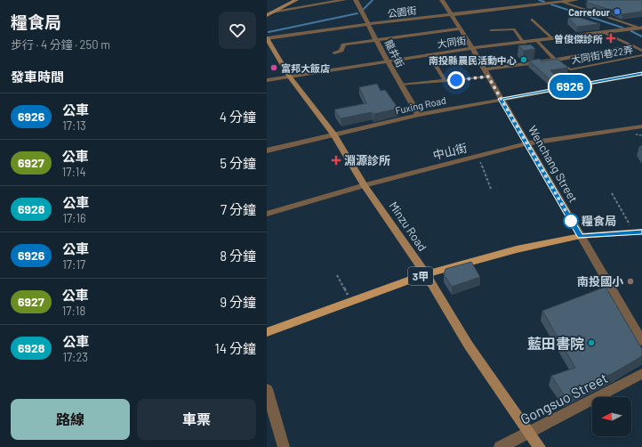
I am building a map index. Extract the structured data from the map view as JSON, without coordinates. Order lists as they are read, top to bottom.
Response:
{
  "streets": {
    "main road": ["Minzu Road", "3甲"],
    "street": [
      "公園街",
      "大同街",
      "龍井街",
      "Fuxing Road",
      "中山街",
      "Wenchang Street",
      "Gongsuo Street"
    ],
    "lane": ["大同街1巷22弄"]
  },
  "crossings": [
    ["公園街", "龍井街"],
    ["公園街", "Wenchang Street"],
    ["公園街", "Minzu Road"],
    ["大同街", "龍井街"],
    ["大同街", "Wenchang Street"],
    ["大同街", "Minzu Road"],
    ["龍井街", "Fuxing Road"],
    ["Fuxing Road", "Wenchang Street"],
    ["Fuxing Road", "Minzu Road"],
    ["中山街", "Wenchang Street"],
    ["中山街", "Minzu Road"],
    ["Wenchang Street", "3甲"],
    ["Minzu Road", "3甲"],
    ["Minzu Road", "Gongsuo Street"]
  ],
  "places": {
    "other": [
      "Carrefour",
      "南投縣農民活動中心",
      "富邦大飯店",
      "糧食局",
      "南投國小",
      "藍田書院"
    ],
    "health": ["曾俊傑診所", "淵源診所"]
  },
  "lines": ["bus line 6926"],
  "north": "left",
  "page": {
    "heading": [
      ["糧食局", "步行 · 4 分鐘 · 250 m"],
      "發車時間"
    ],
    "on_map": "6926",
    "list": [
      {
        "mark": "6926",
        "name": "公車",
        "note": "17:13",
        "value": "4 分鐘"
      },
      {
        "mark": "6927",
        "name": "公車",
        "note": "17:14",
        "value": "5 分鐘"
      },
      {
        "mark": "6928",
        "name": "公車",
        "note": "17:16",
        "value": "7 分鐘"
      },
      {
        "mark": "6926",
        "name": "公車",
        "note": "17:17",
        "value": "8 分鐘"
      },
      {
        "mark": "6927",
        "name": "公車",
        "note": "17:18",
        "value": "9 分鐘"
      },
      {
        "mark": "6928",
        "name": "公車",
        "note": "17:23",
        "value": "14 分鐘"
      }
    ],
    "buttons": ["路線", "車票"]
  }
}
